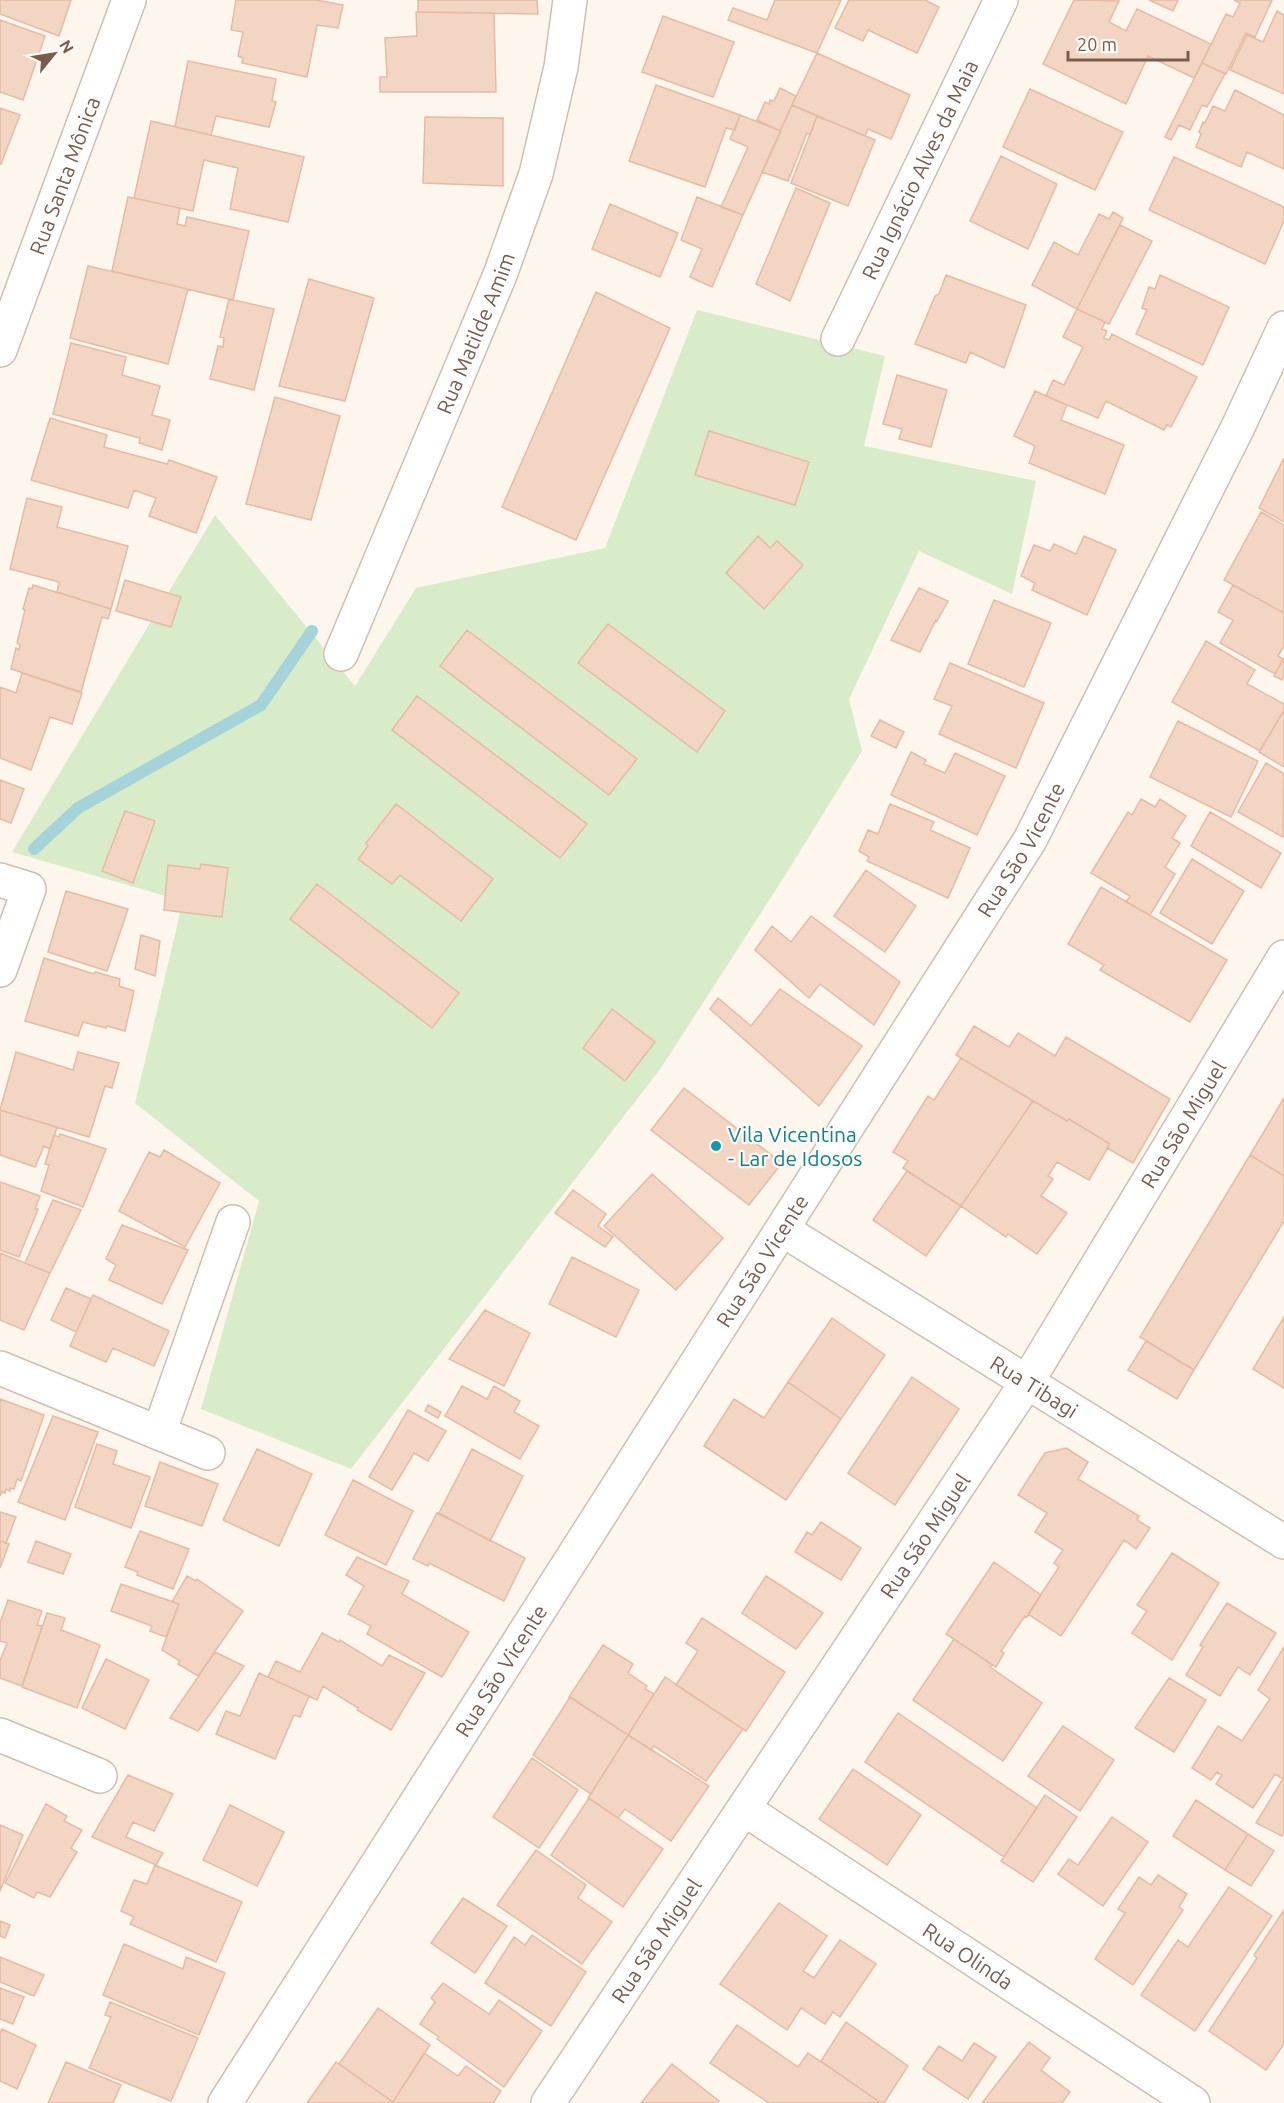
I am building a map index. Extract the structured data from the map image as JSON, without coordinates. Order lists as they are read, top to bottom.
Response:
{
  "streets": {
    "street": [
      "Rua Ignácio Alves da Maia",
      "Rua Santa Mônica",
      "Rua Matilde Amim",
      "Rua São Vicente",
      "Rua São Miguel",
      "Rua Tibagi",
      "Rua Olinda"
    ]
  },
  "crossings": [
    ["Rua São Vicente", "Rua Tibagi"],
    ["Rua São Miguel", "Rua Tibagi"],
    ["Rua São Miguel", "Rua Olinda"]
  ],
  "places": ["Vila Vicentina - Lar de Idosos"],
  "scale_bar": "20 m",
  "north": "top right"
}
